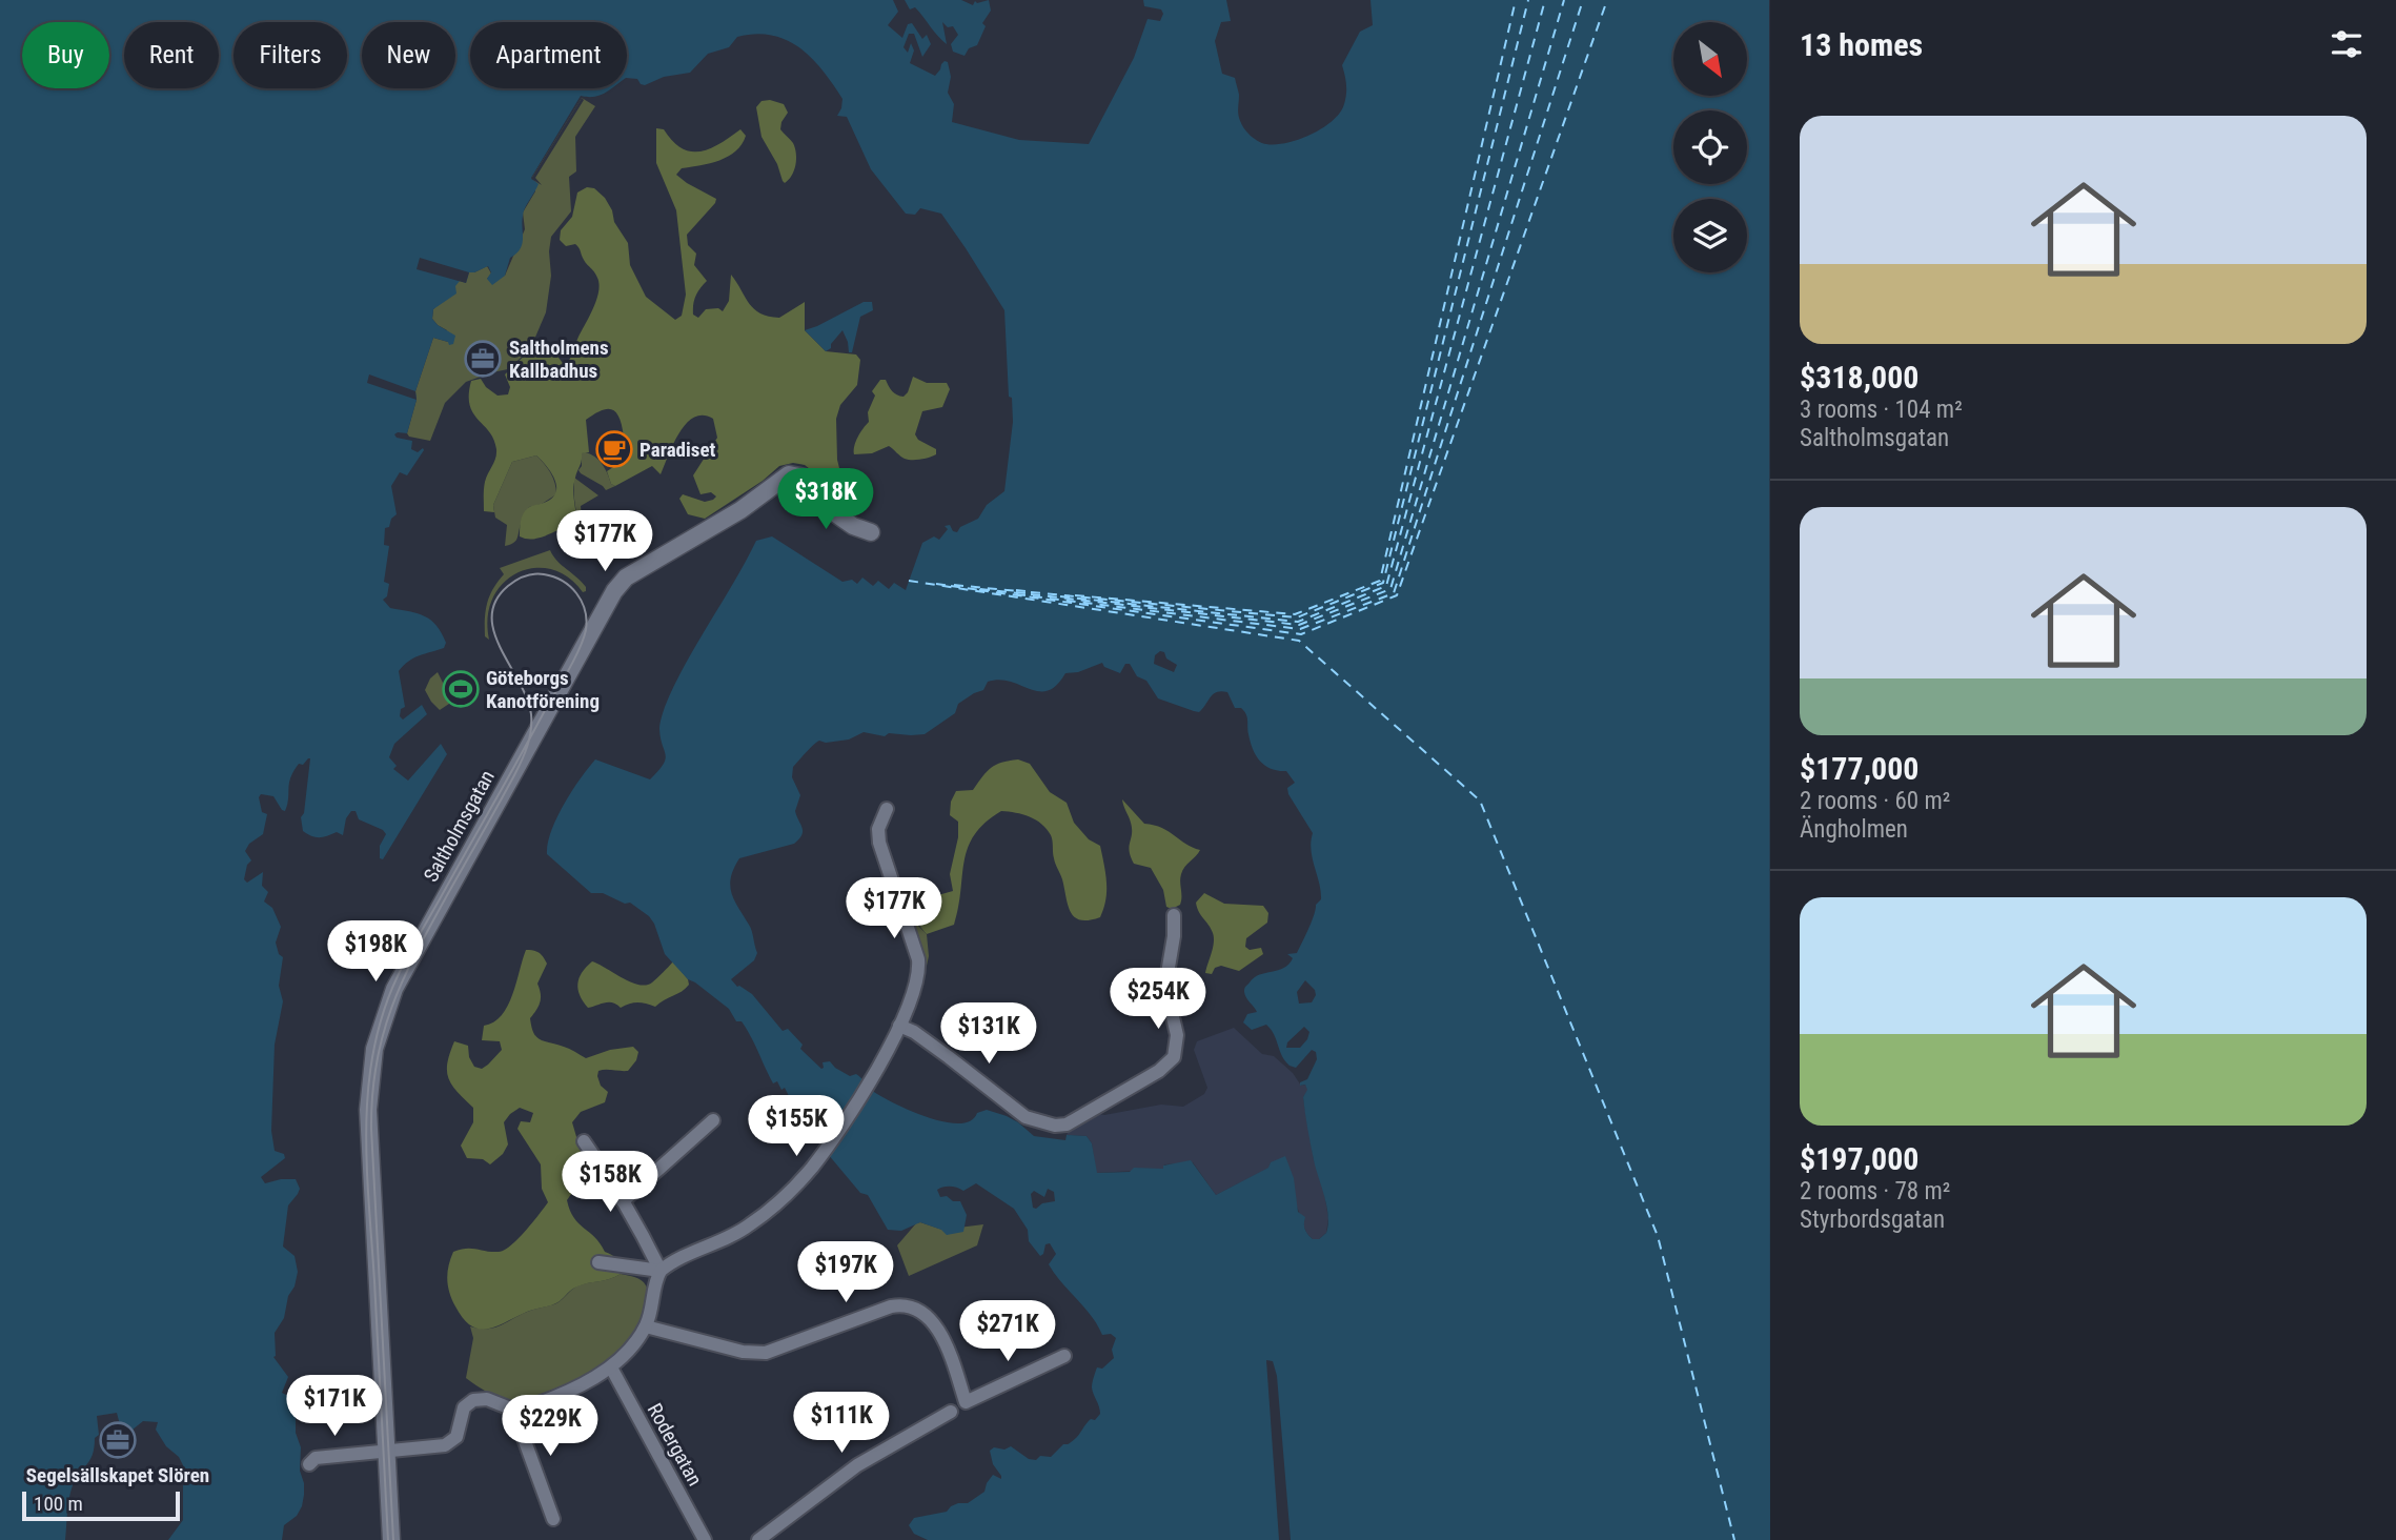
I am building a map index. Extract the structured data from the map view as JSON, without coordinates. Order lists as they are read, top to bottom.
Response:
{
  "streets": {
    "street": ["Saltholmsgatan", "Rodergatan"]
  },
  "places": {
    "office": ["Saltholmens Kallbadhus", "Segelsällskapet Slören"],
    "cafe": ["Paradiset"],
    "sports": ["Göteborgs Kanotförening"]
  },
  "scale_bar": "100 m",
  "north": "bottom right",
  "page": {
    "heading": "13 homes",
    "chip": [
      "Buy",
      "Rent",
      "Filters",
      "New",
      "Apartment"
    ],
    "list": [
      {
        "name": "$318,000",
        "note": "3 rooms · 104 m² · Saltholmsgatan"
      },
      {
        "name": "$177,000",
        "note": "2 rooms · 60 m² · Ängholmen"
      },
      {
        "name": "$197,000",
        "note": "2 rooms · 78 m² · Styrbordsgatan"
      }
    ],
    "price": [
      "$318K",
      "$177K",
      "$177K",
      "$198K",
      "$254K",
      "$131K",
      "$155K",
      "$158K",
      "$197K",
      "$271K",
      "$171K",
      "$111K",
      "$229K"
    ],
    "scale": "100 m"
  }
}
